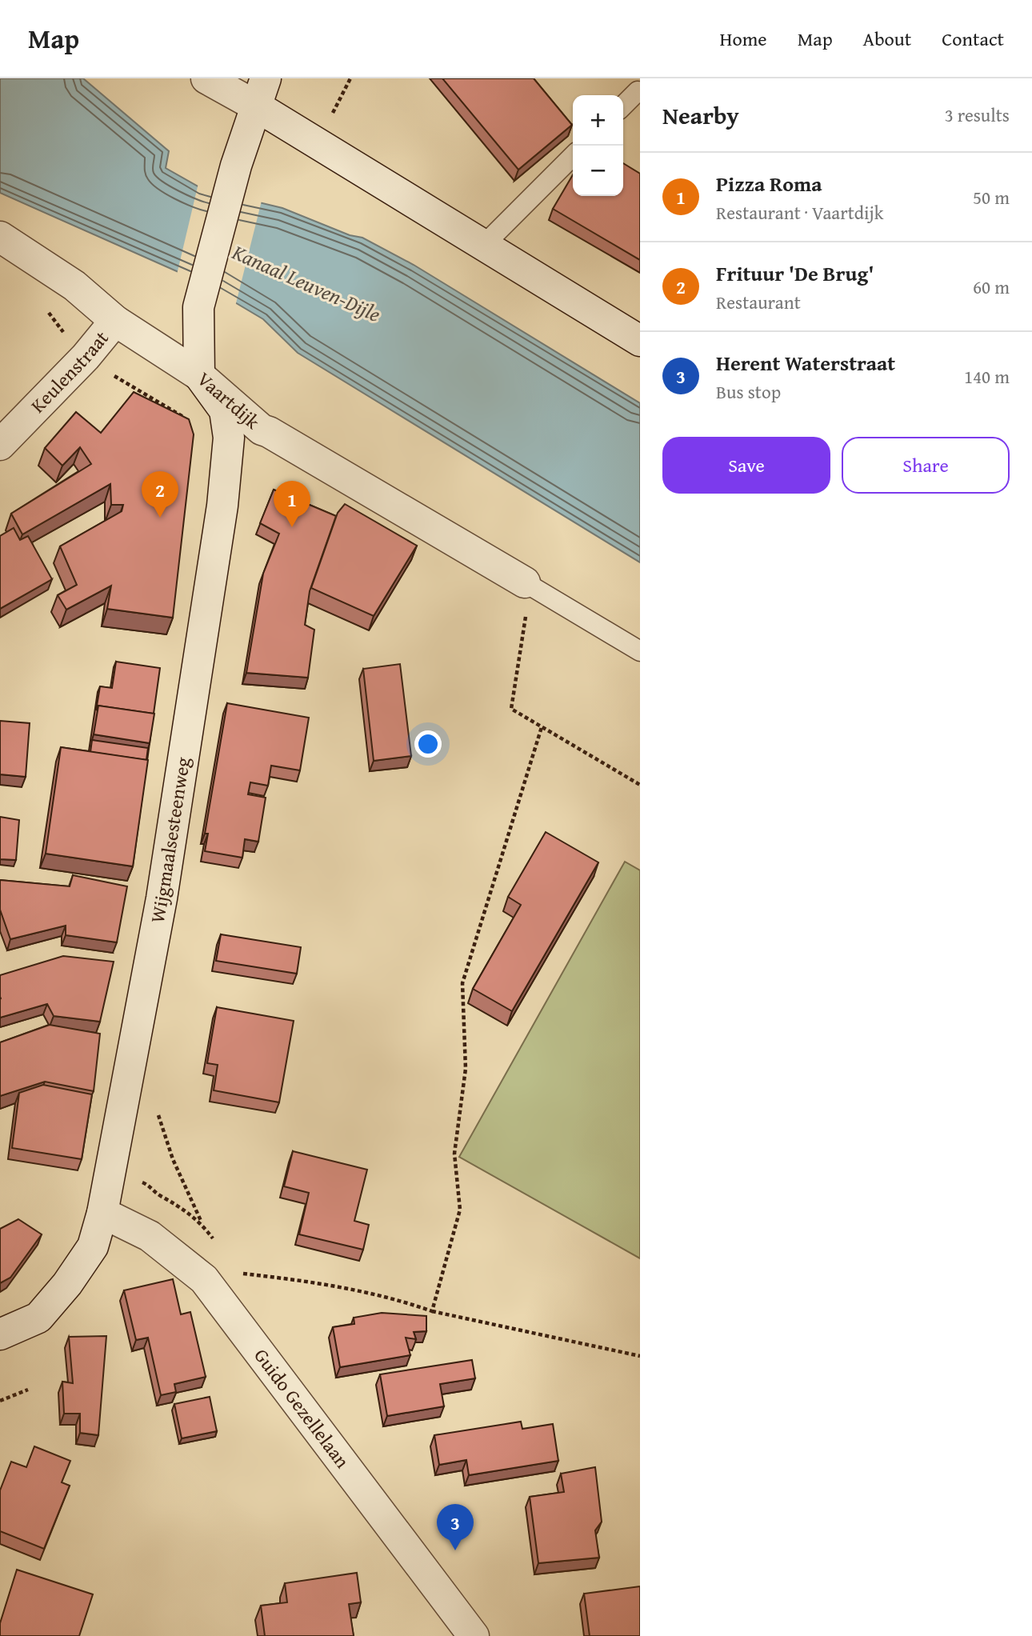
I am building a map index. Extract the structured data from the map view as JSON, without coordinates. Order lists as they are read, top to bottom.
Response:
{
  "streets": {
    "street": [
      "Keulenstraat",
      "Vaartdijk",
      "Wijgmaalsesteenweg",
      "Guido Gezellelaan"
    ]
  },
  "crossings": [
    ["Keulenstraat", "Vaartdijk"],
    ["Vaartdijk", "Wijgmaalsesteenweg"],
    ["Wijgmaalsesteenweg", "Guido Gezellelaan"]
  ],
  "water": ["Kanaal Leuven-Dijle"],
  "page": {
    "header": "Map",
    "nav": [
      "Home",
      "Map",
      "About",
      "Contact"
    ],
    "heading": ["Nearby", "3 results"],
    "map_buttons": ["+", "−"],
    "list": [
      {
        "mark": "1",
        "name": "Pizza Roma",
        "note": "Restaurant · Vaartdijk",
        "value": "50 m"
      },
      {
        "mark": "2",
        "name": "Frituur 'De Brug'",
        "note": "Restaurant",
        "value": "60 m"
      },
      {
        "mark": "3",
        "name": "Herent Waterstraat",
        "note": "Bus stop",
        "value": "140 m"
      }
    ],
    "buttons": ["Save", "Share"],
    "pins": ["2", "1", "3"]
  }
}
